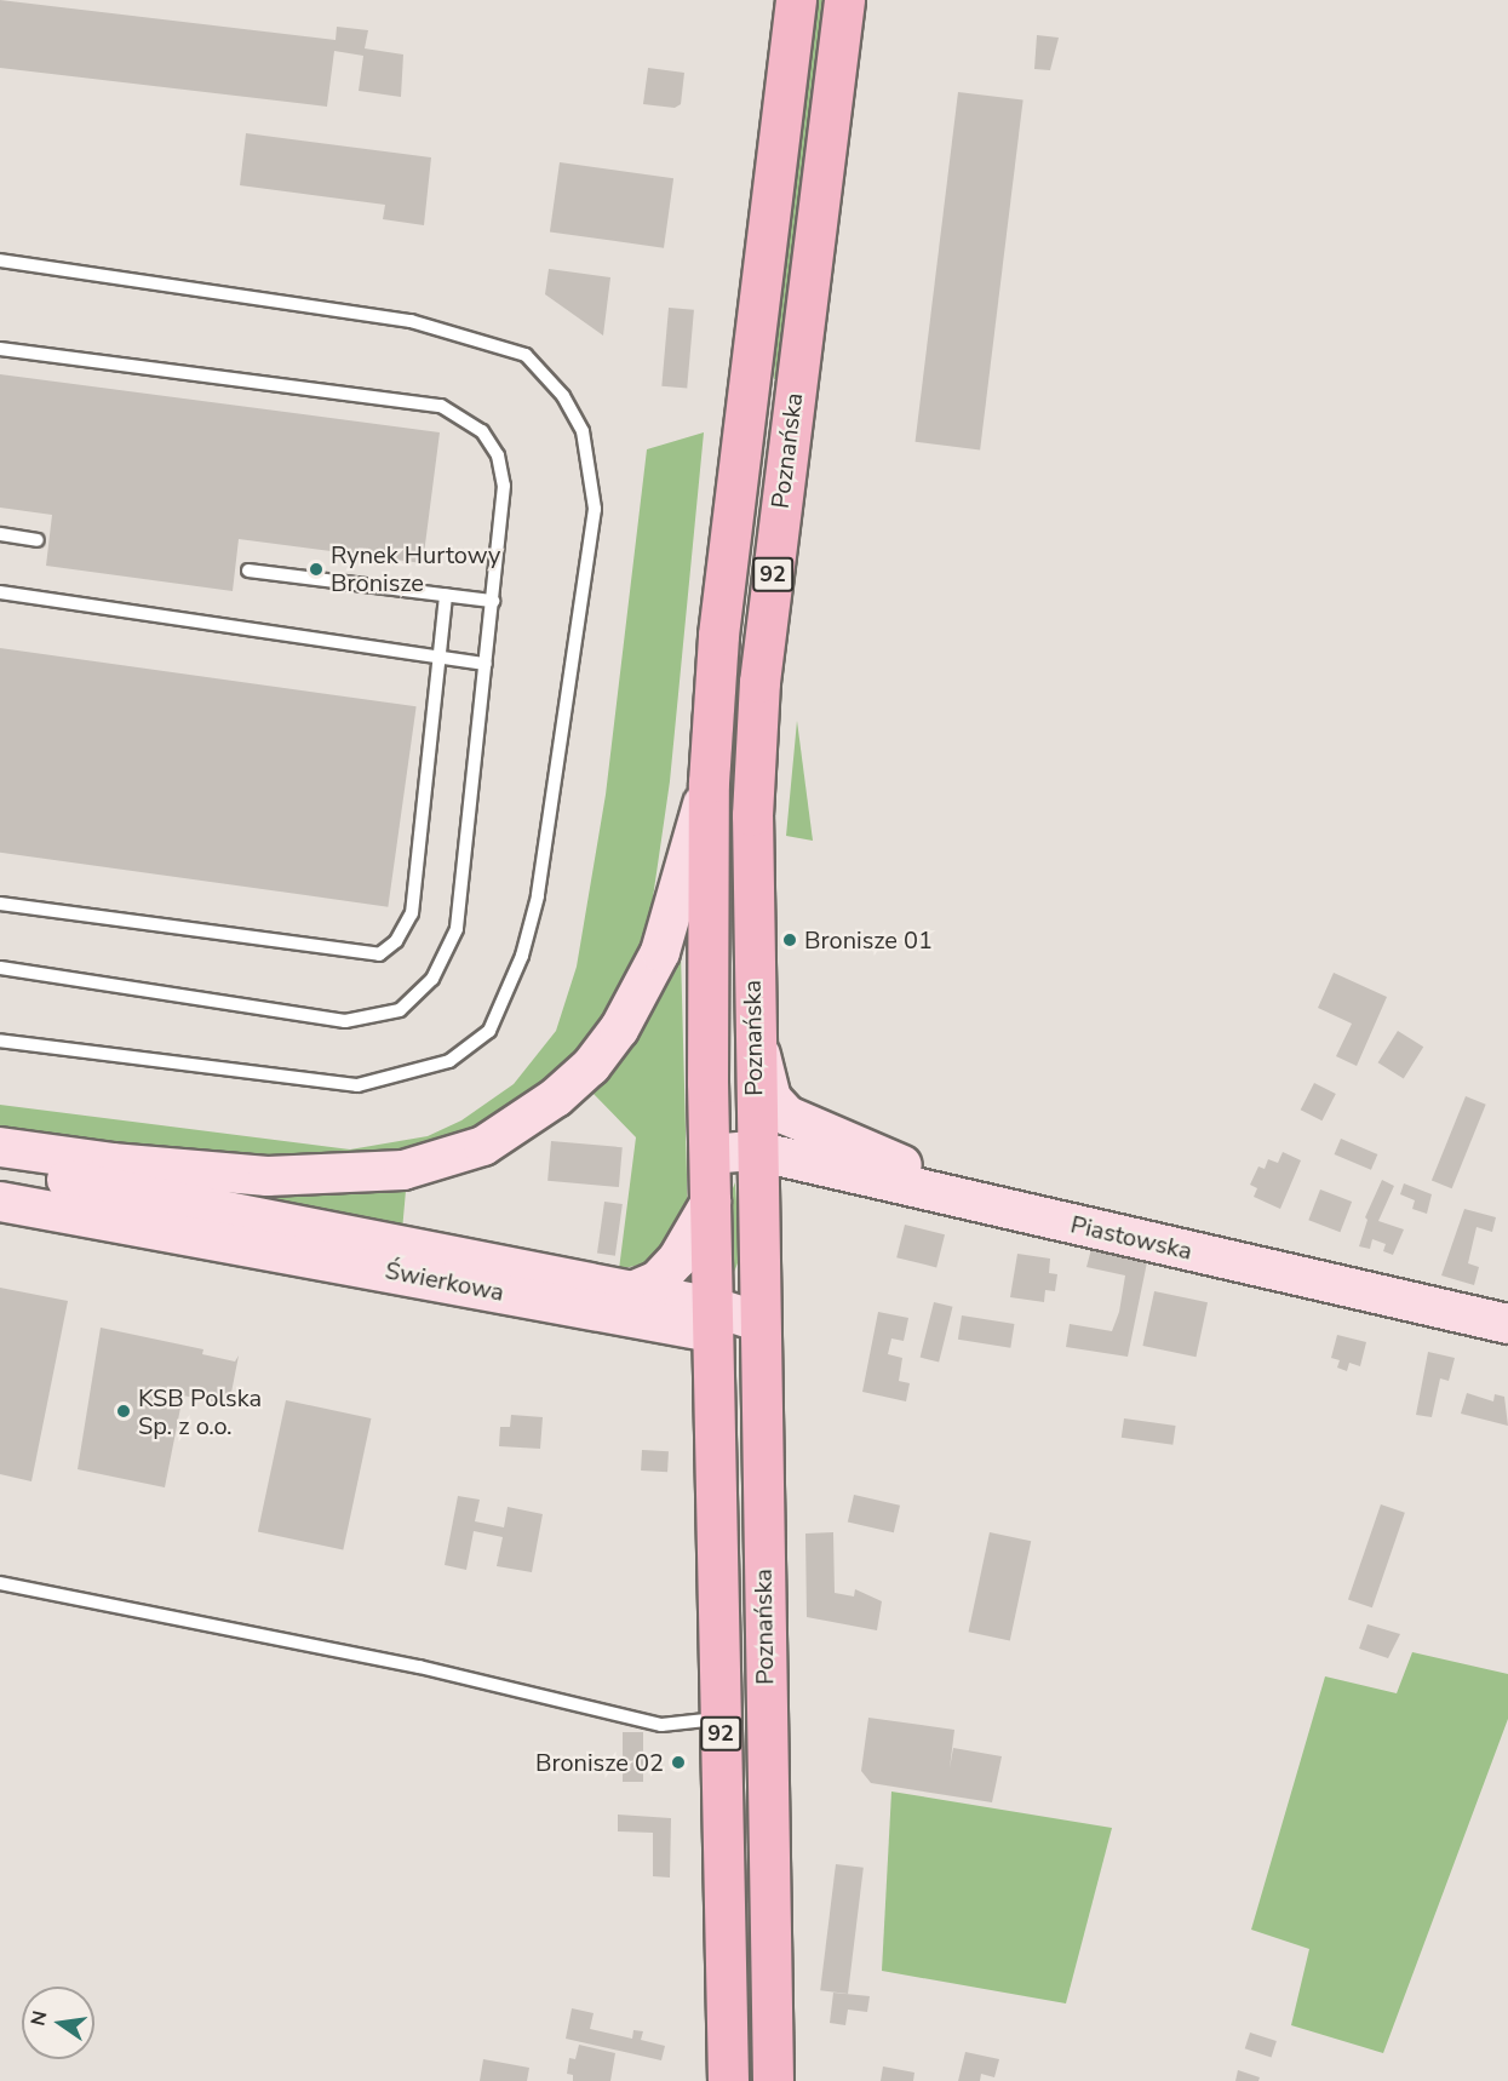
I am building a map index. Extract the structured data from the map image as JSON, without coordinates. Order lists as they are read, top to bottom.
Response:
{
  "streets": {
    "main road": ["Poznańska", "92"],
    "street": ["Piastowska", "Świerkowa"]
  },
  "crossings": [
    ["Poznańska", "Piastowska"],
    ["Poznańska", "Świerkowa"]
  ],
  "places": [
    "Rynek Hurtowy Bronisze",
    "Bronisze 01",
    "KSB Polska Sp. z o.o.",
    "Bronisze 02"
  ],
  "north": "left"
}
